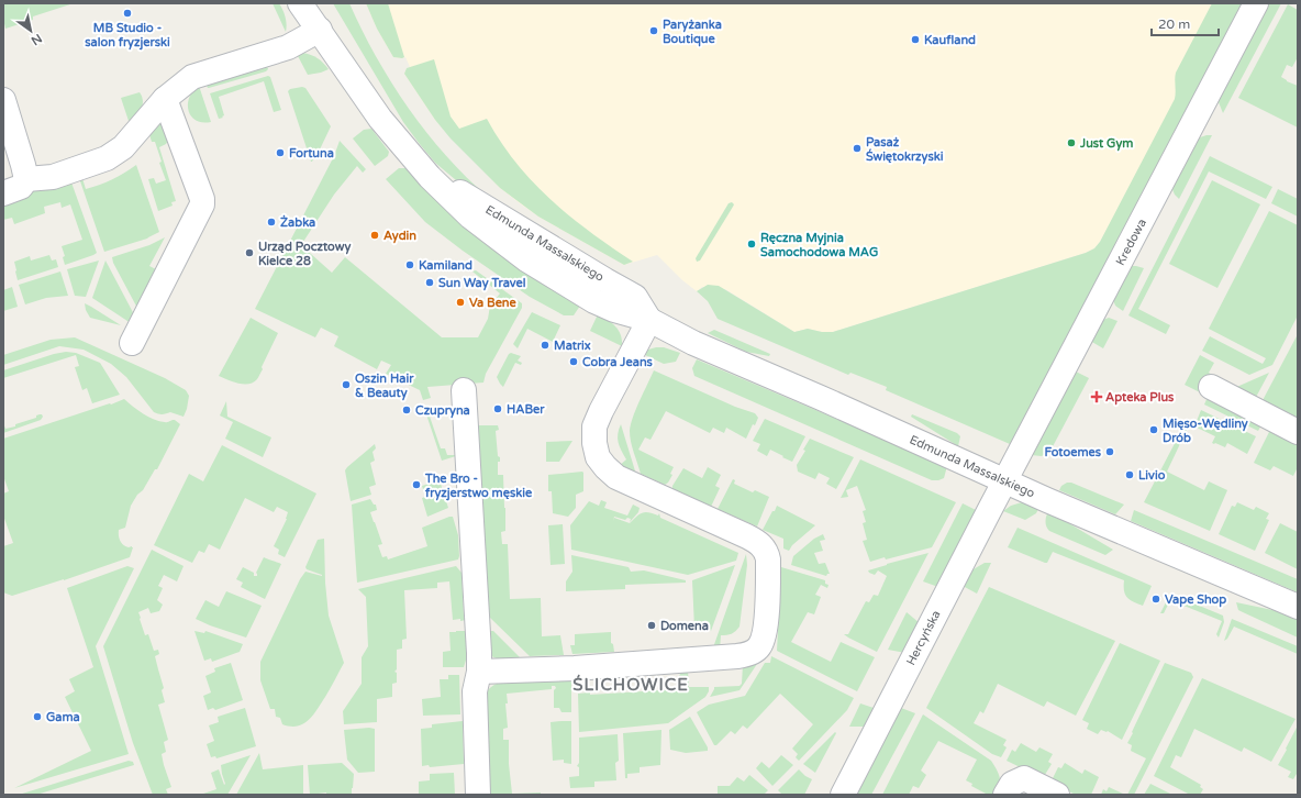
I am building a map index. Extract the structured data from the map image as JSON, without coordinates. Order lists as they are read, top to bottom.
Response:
{
  "streets": {
    "street": ["Kredowa", "Edmunda Massalskiego", "Hercyńska"]
  },
  "crossings": [
    ["Kredowa", "Edmunda Massalskiego"],
    ["Kredowa", "Hercyńska"],
    ["Edmunda Massalskiego", "Hercyńska"]
  ],
  "districts": ["ŚLICHOWICE"],
  "places": {
    "other": [
      "MB Studio - salon fryzjerski",
      "Paryżanka Boutique",
      "Kaufland",
      "Just Gym",
      "Pasaż Świętokrzyski",
      "Fortuna",
      "Żabka",
      "Aydin",
      "Ręczna Myjnia Samochodowa MAG",
      "Urząd Pocztowy Kielce 28",
      "Kamiland",
      "Sun Way Travel",
      "Va Bene",
      "Matrix",
      "Cobra Jeans",
      "Oszin Hair & Beauty",
      "HABer",
      "Czupryna",
      "Mięso-Wędliny Drób",
      "Fotoemes",
      "Livio",
      "The Bro - fryzjerstwo męskie",
      "Vape Shop",
      "Domena",
      "Gama"
    ],
    "health": ["Apteka Plus"]
  },
  "scale_bar": "20 m",
  "north": "bottom right"
}
